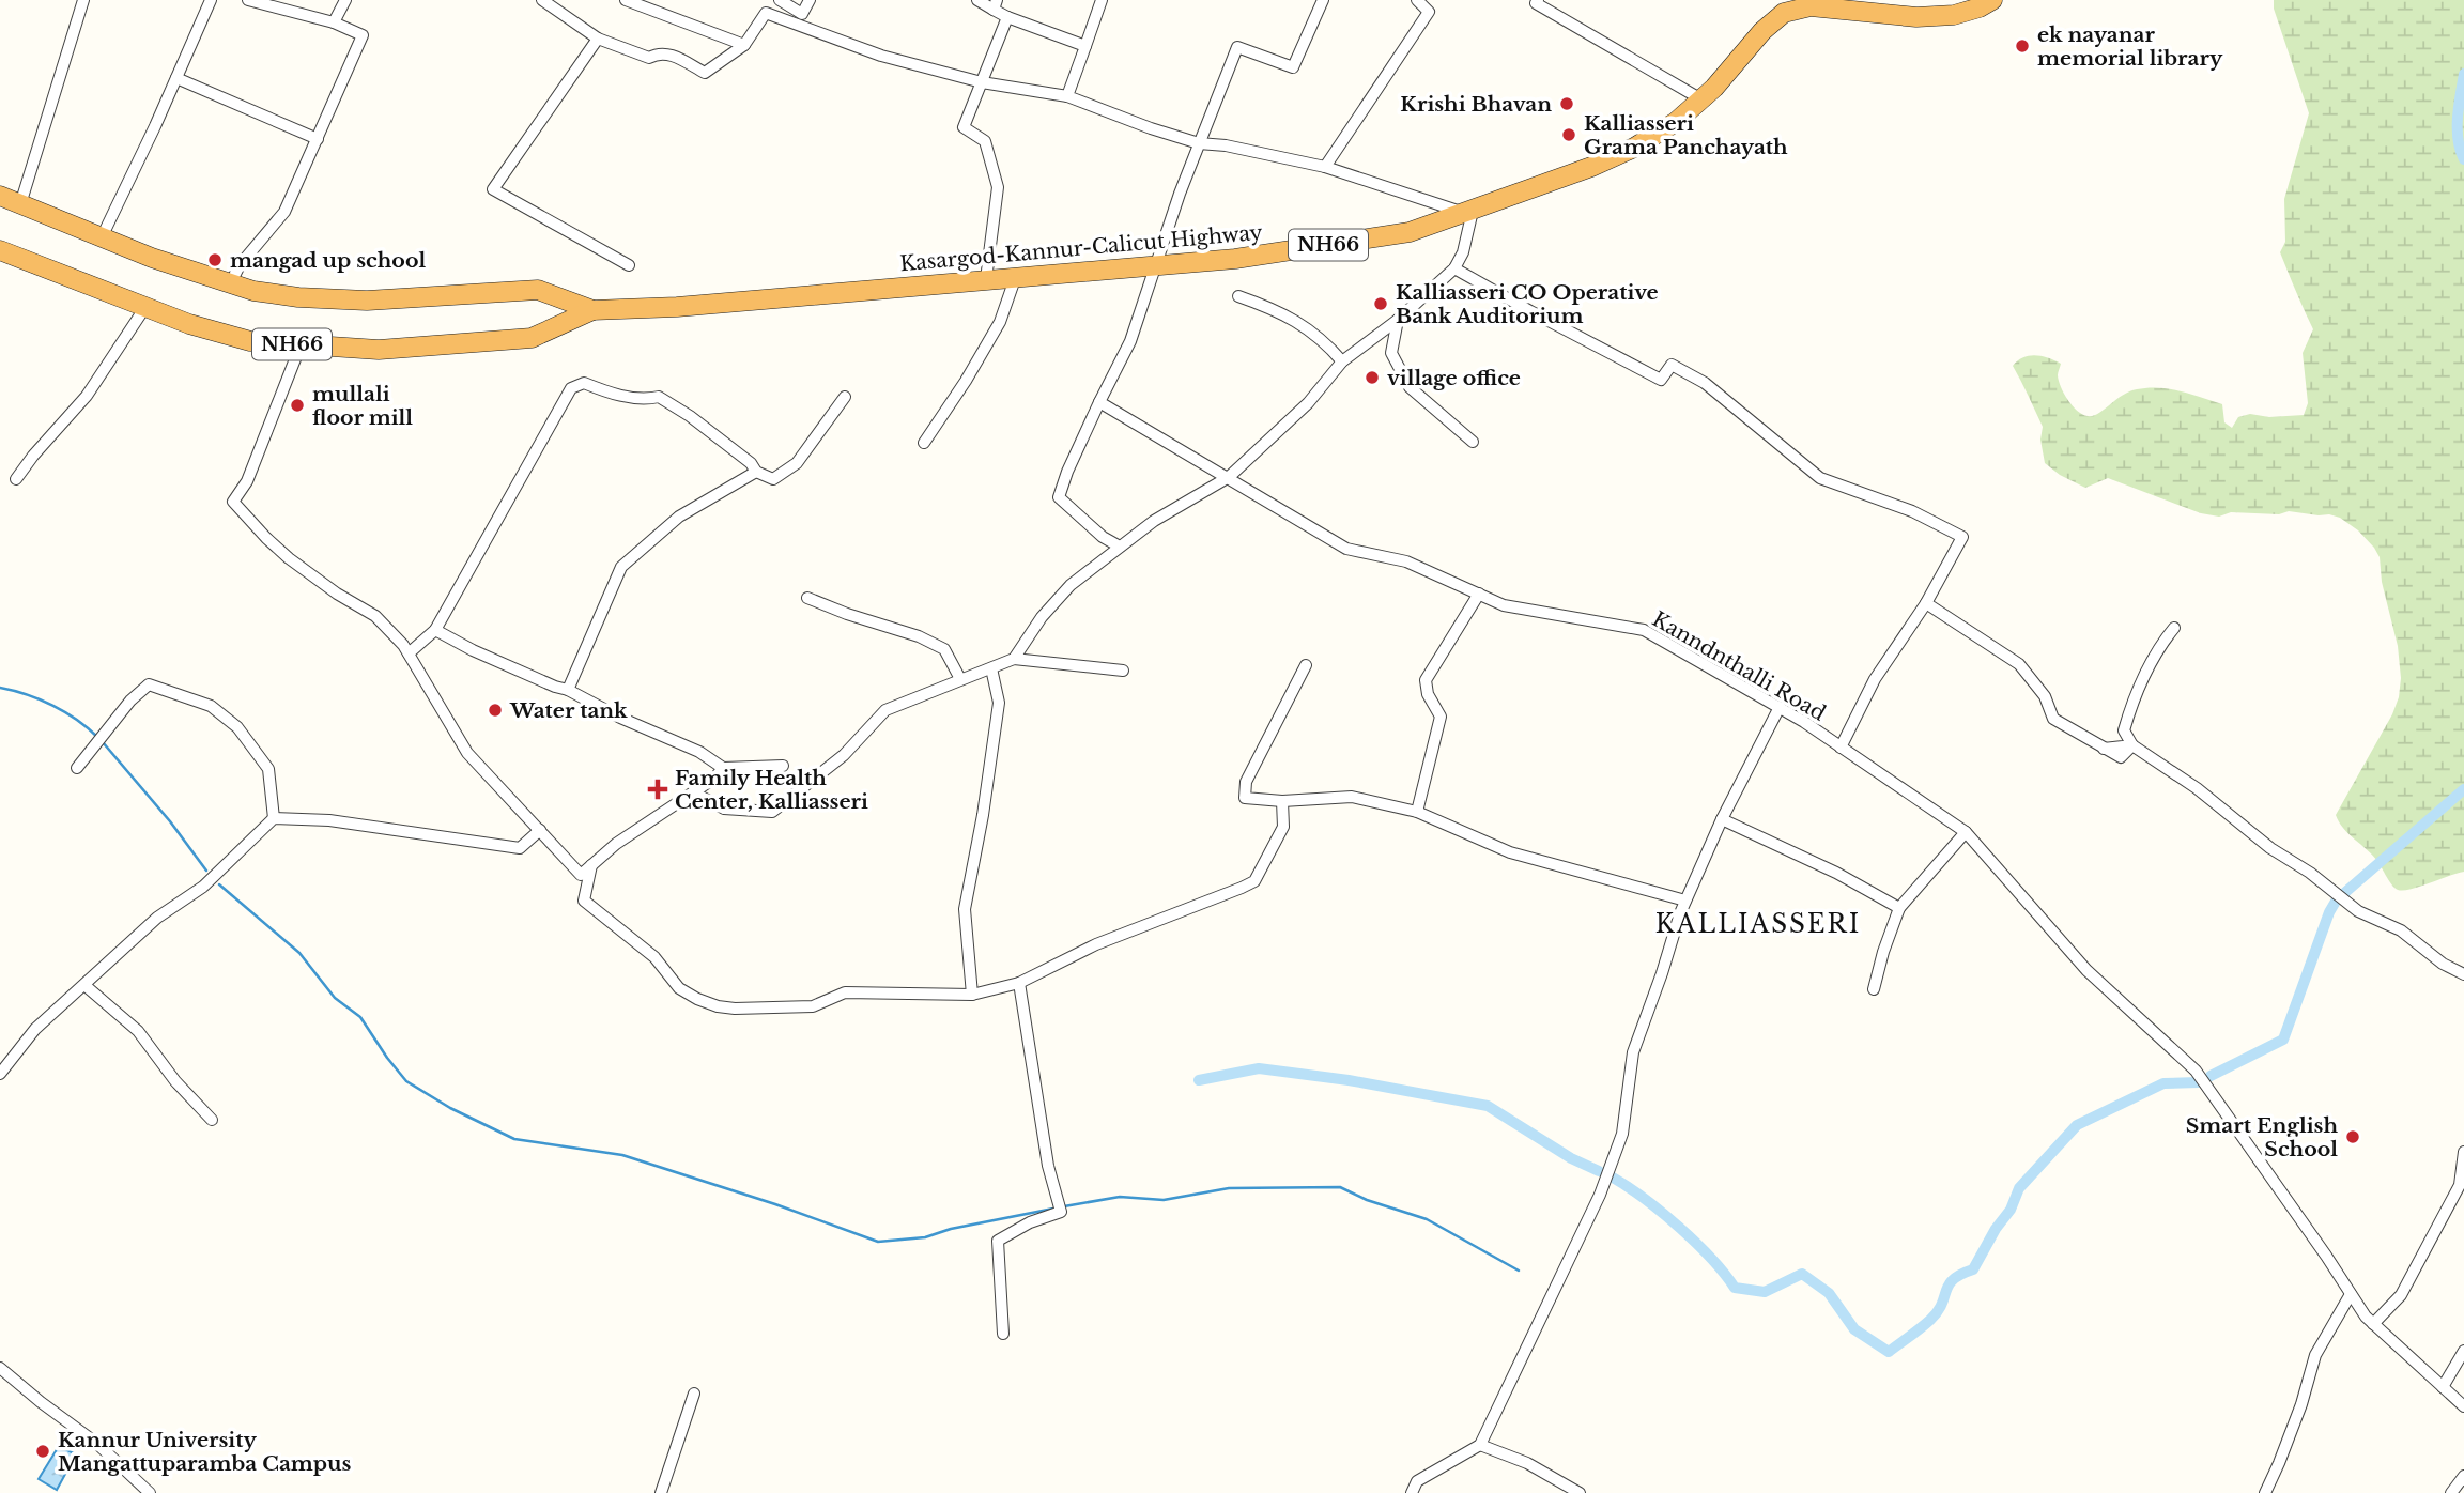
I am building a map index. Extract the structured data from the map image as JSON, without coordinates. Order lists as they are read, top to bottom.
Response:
{
  "streets": {
    "highway": ["NH66", "Kasargod-Kannur-Calicut Highway"],
    "street": ["Kanndnthalli Road"]
  },
  "districts": ["KALLIASSERI"],
  "places": {
    "other": [
      "ek nayanar memorial library",
      "Krishi Bhavan",
      "Kalliasseri Grama Panchayath",
      "mangad up school",
      "Kalliasseri CO Operative Bank Auditorium",
      "village office",
      "mullali floor mill",
      "Water tank",
      "Smart English School",
      "Kannur University Mangattuparamba Campus"
    ],
    "health": ["Family Health Center, Kalliasseri"]
  }
}
